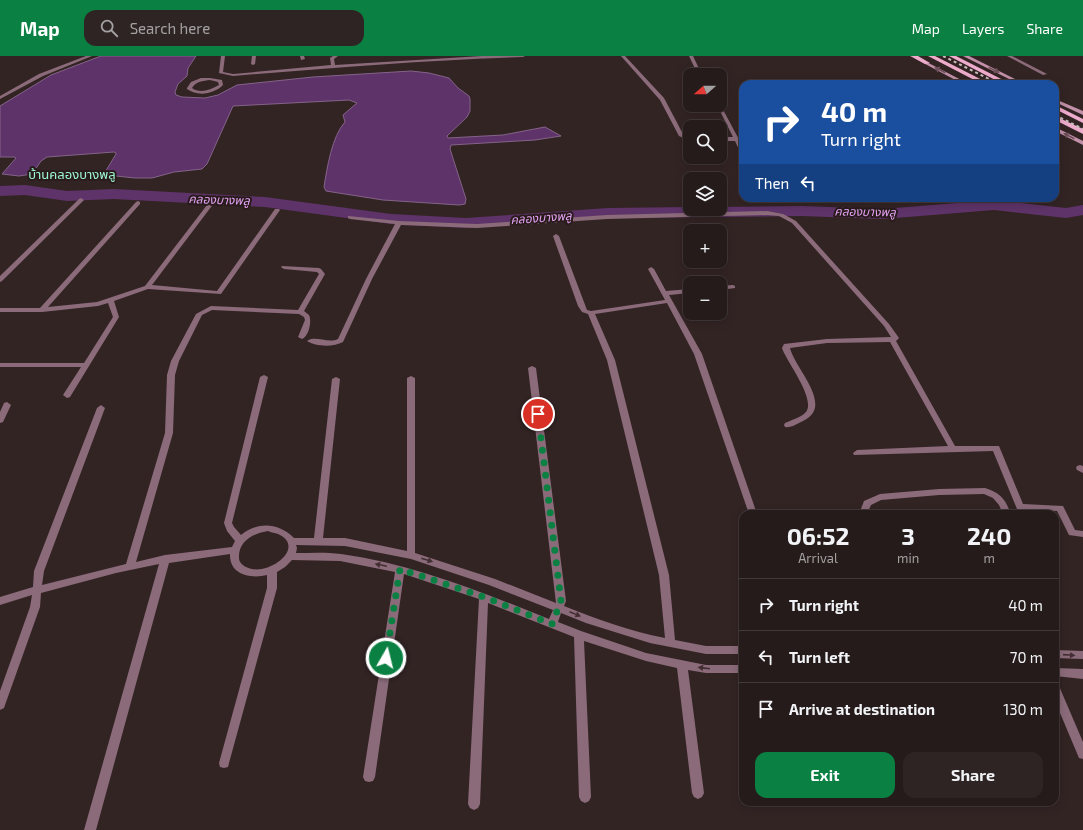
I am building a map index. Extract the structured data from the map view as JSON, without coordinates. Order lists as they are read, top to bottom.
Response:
{
  "districts": ["บ้านคลองบางพลู"],
  "water": ["คลองบางพลู"],
  "north": "left",
  "page": {
    "header": "Map",
    "search": "Search here",
    "nav": ["Map", "Layers", "Share"],
    "map_buttons": ["+", "−"],
    "turn": ["40 m", "Turn right"],
    "then": "Then",
    "eta": [
      "06:52",
      "Arrival",
      "3",
      "min",
      "240",
      "m"
    ],
    "list": [
      {
        "name": "Turn right",
        "value": "40 m"
      },
      {
        "name": "Turn left",
        "value": "70 m"
      },
      {
        "name": "Arrive at destination",
        "value": "130 m"
      }
    ],
    "buttons": ["Exit", "Share"]
  }
}
